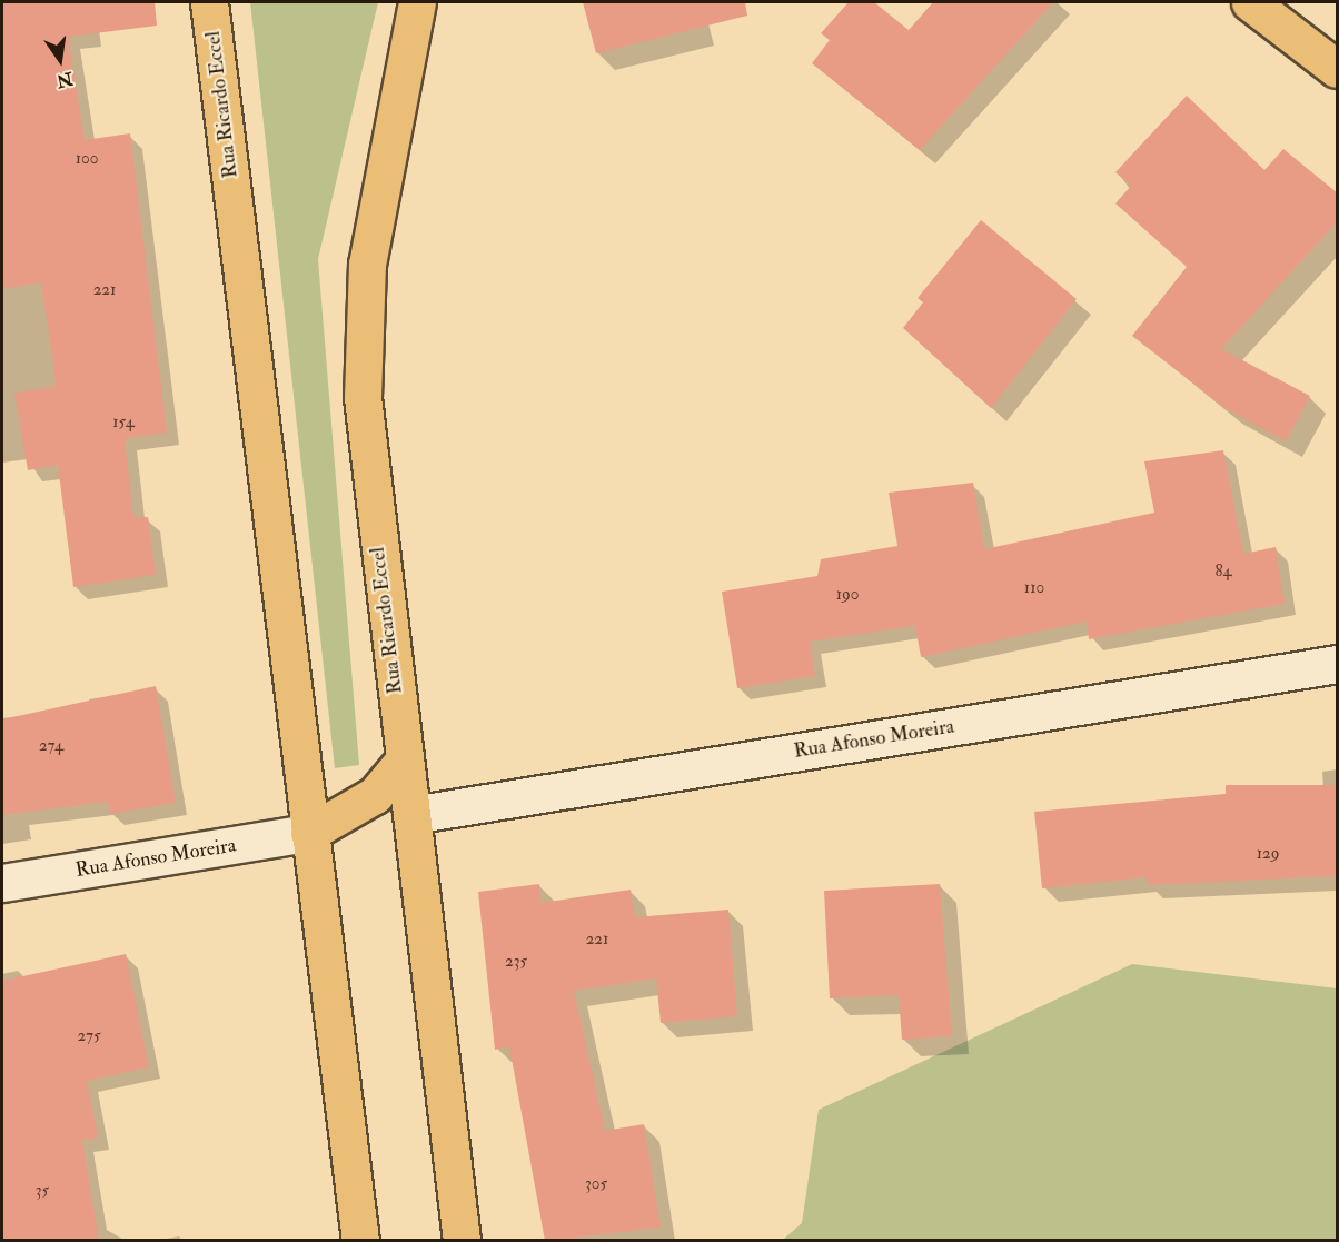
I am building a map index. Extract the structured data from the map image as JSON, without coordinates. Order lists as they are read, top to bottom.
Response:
{
  "streets": {
    "main road": ["Rua Ricardo Eccel"],
    "street": ["Rua Afonso Moreira"]
  },
  "crossings": [
    ["Rua Ricardo Eccel", "Rua Afonso Moreira"]
  ],
  "house_numbers": [
    "100",
    "221",
    "154",
    "84",
    "110",
    "190",
    "274",
    "129",
    "221",
    "235",
    "275",
    "305",
    "35"
  ],
  "north": "bottom"
}
